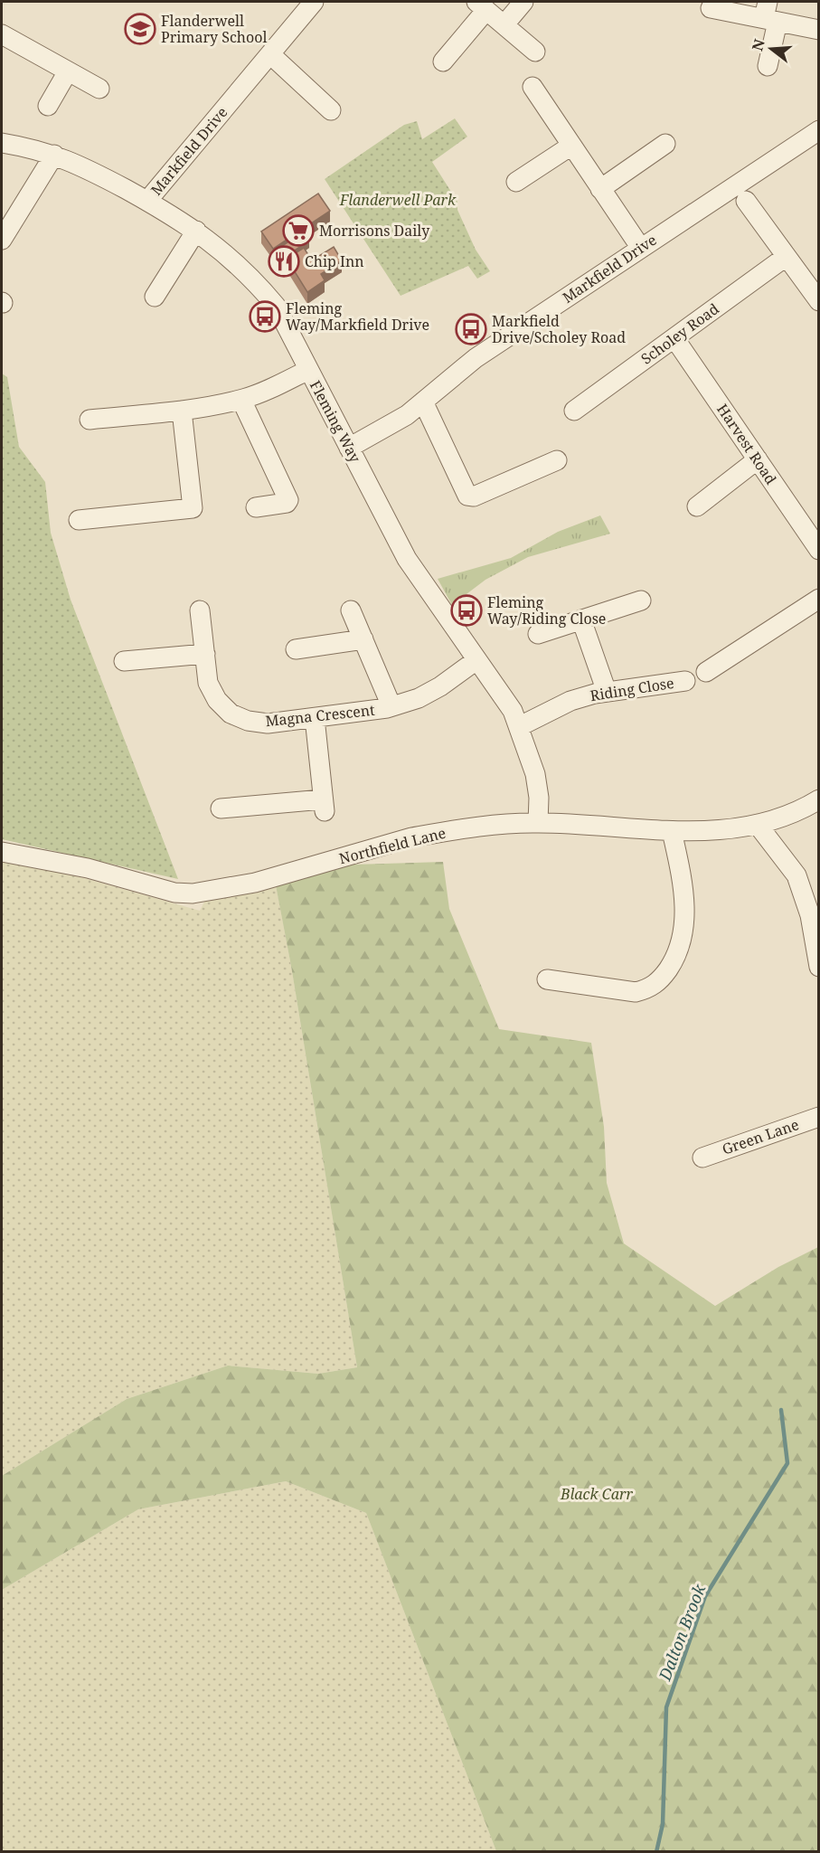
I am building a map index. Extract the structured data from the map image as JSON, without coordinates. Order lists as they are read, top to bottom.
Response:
{
  "streets": {
    "street": [
      "Markfield Drive",
      "Scholey Road",
      "Fleming Way",
      "Harvest Road",
      "Riding Close",
      "Magna Crescent",
      "Northfield Lane",
      "Green Lane"
    ]
  },
  "crossings": [
    ["Markfield Drive", "Fleming Way"],
    ["Scholey Road", "Harvest Road"],
    ["Fleming Way", "Riding Close"],
    ["Fleming Way", "Magna Crescent"],
    ["Fleming Way", "Northfield Lane"]
  ],
  "water": ["Dalton Brook"],
  "parks": ["Flanderwell Park", "Black Carr"],
  "places": {
    "school or university": ["Flanderwell Primary School"],
    "supermarket": ["Morrisons Daily"],
    "restaurant": ["Chip Inn"],
    "bus stop": ["Fleming Way/Markfield Drive", "Markfield Drive/Scholey Road", "Fleming Way/Riding Close"]
  },
  "north": "left"
}
